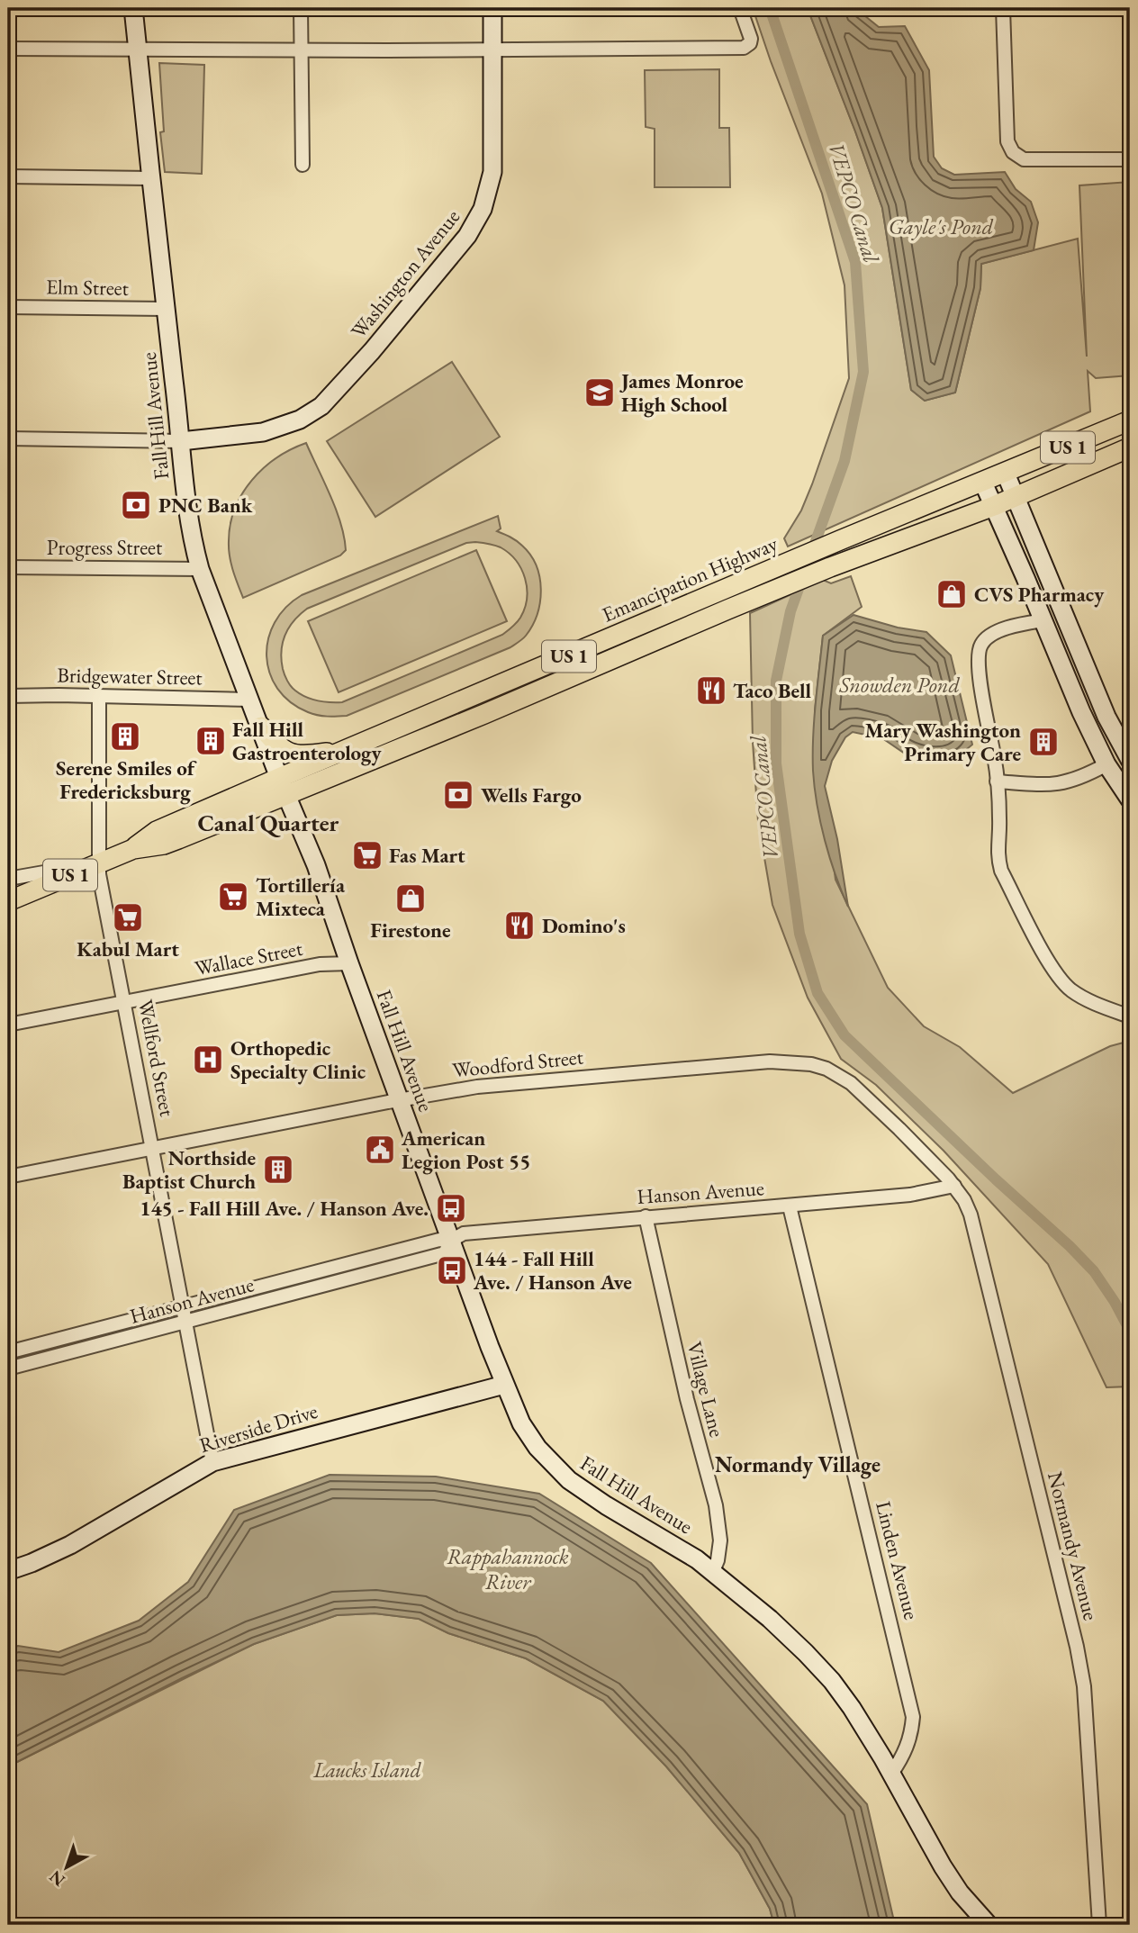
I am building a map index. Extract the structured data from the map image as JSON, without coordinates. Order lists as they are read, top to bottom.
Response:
{
  "streets": {
    "main road": ["US 1", "Emancipation Highway"],
    "street": [
      "Washington Avenue",
      "Elm Street",
      "Fall Hill Avenue",
      "Progress Street",
      "Bridgewater Street",
      "Wallace Street",
      "Wellford Street",
      "Woodford Street",
      "Hanson Avenue",
      "Village Lane",
      "Riverside Drive",
      "Normandy Avenue",
      "Linden Avenue"
    ]
  },
  "crossings": [
    ["Washington Avenue", "Fall Hill Avenue"],
    ["Elm Street", "Fall Hill Avenue"],
    ["Fall Hill Avenue", "Progress Street"],
    ["Fall Hill Avenue", "Emancipation Highway"],
    ["Fall Hill Avenue", "Bridgewater Street"],
    ["Fall Hill Avenue", "Wallace Street"],
    ["Fall Hill Avenue", "Woodford Street"],
    ["Fall Hill Avenue", "Hanson Avenue"],
    ["Fall Hill Avenue", "Village Lane"],
    ["Fall Hill Avenue", "Riverside Drive"],
    ["Fall Hill Avenue", "Linden Avenue"],
    ["Emancipation Highway", "Wellford Street"],
    ["Bridgewater Street", "Wellford Street"],
    ["Wallace Street", "Wellford Street"],
    ["Wellford Street", "Woodford Street"],
    ["Wellford Street", "Hanson Avenue"],
    ["Wellford Street", "Riverside Drive"],
    ["Woodford Street", "Hanson Avenue"],
    ["Woodford Street", "Normandy Avenue"],
    ["Hanson Avenue", "Village Lane"],
    ["Hanson Avenue", "Normandy Avenue"],
    ["Hanson Avenue", "Linden Avenue"]
  ],
  "districts": ["Canal Quarter", "Normandy Village"],
  "water": [
    "VEPCO Canal",
    "Gayle's Pond",
    "Snowden Pond",
    "Rappahannock River"
  ],
  "parks": ["Laucks Island"],
  "places": {
    "school or university": ["James Monroe High School"],
    "bank": ["PNC Bank", "Wells Fargo"],
    "shop": ["CVS Pharmacy", "Firestone"],
    "restaurant": ["Taco Bell", "Domino's"],
    "building": [
      "Serene Smiles of Fredericksburg",
      "Fall Hill Gastroenterology",
      "Mary Washington Primary Care",
      "Northside Baptist Church"
    ],
    "supermarket": ["Fas Mart", "Tortillería Mixteca", "Kabul Mart"],
    "hospital": ["Orthopedic Specialty Clinic"],
    "public building": ["American Legion Post 55"],
    "bus stop": ["145 - Fall Hill Ave. / Hanson Ave.", "144 - Fall Hill Ave. / Hanson Ave"]
  },
  "north": "bottom left"
}
